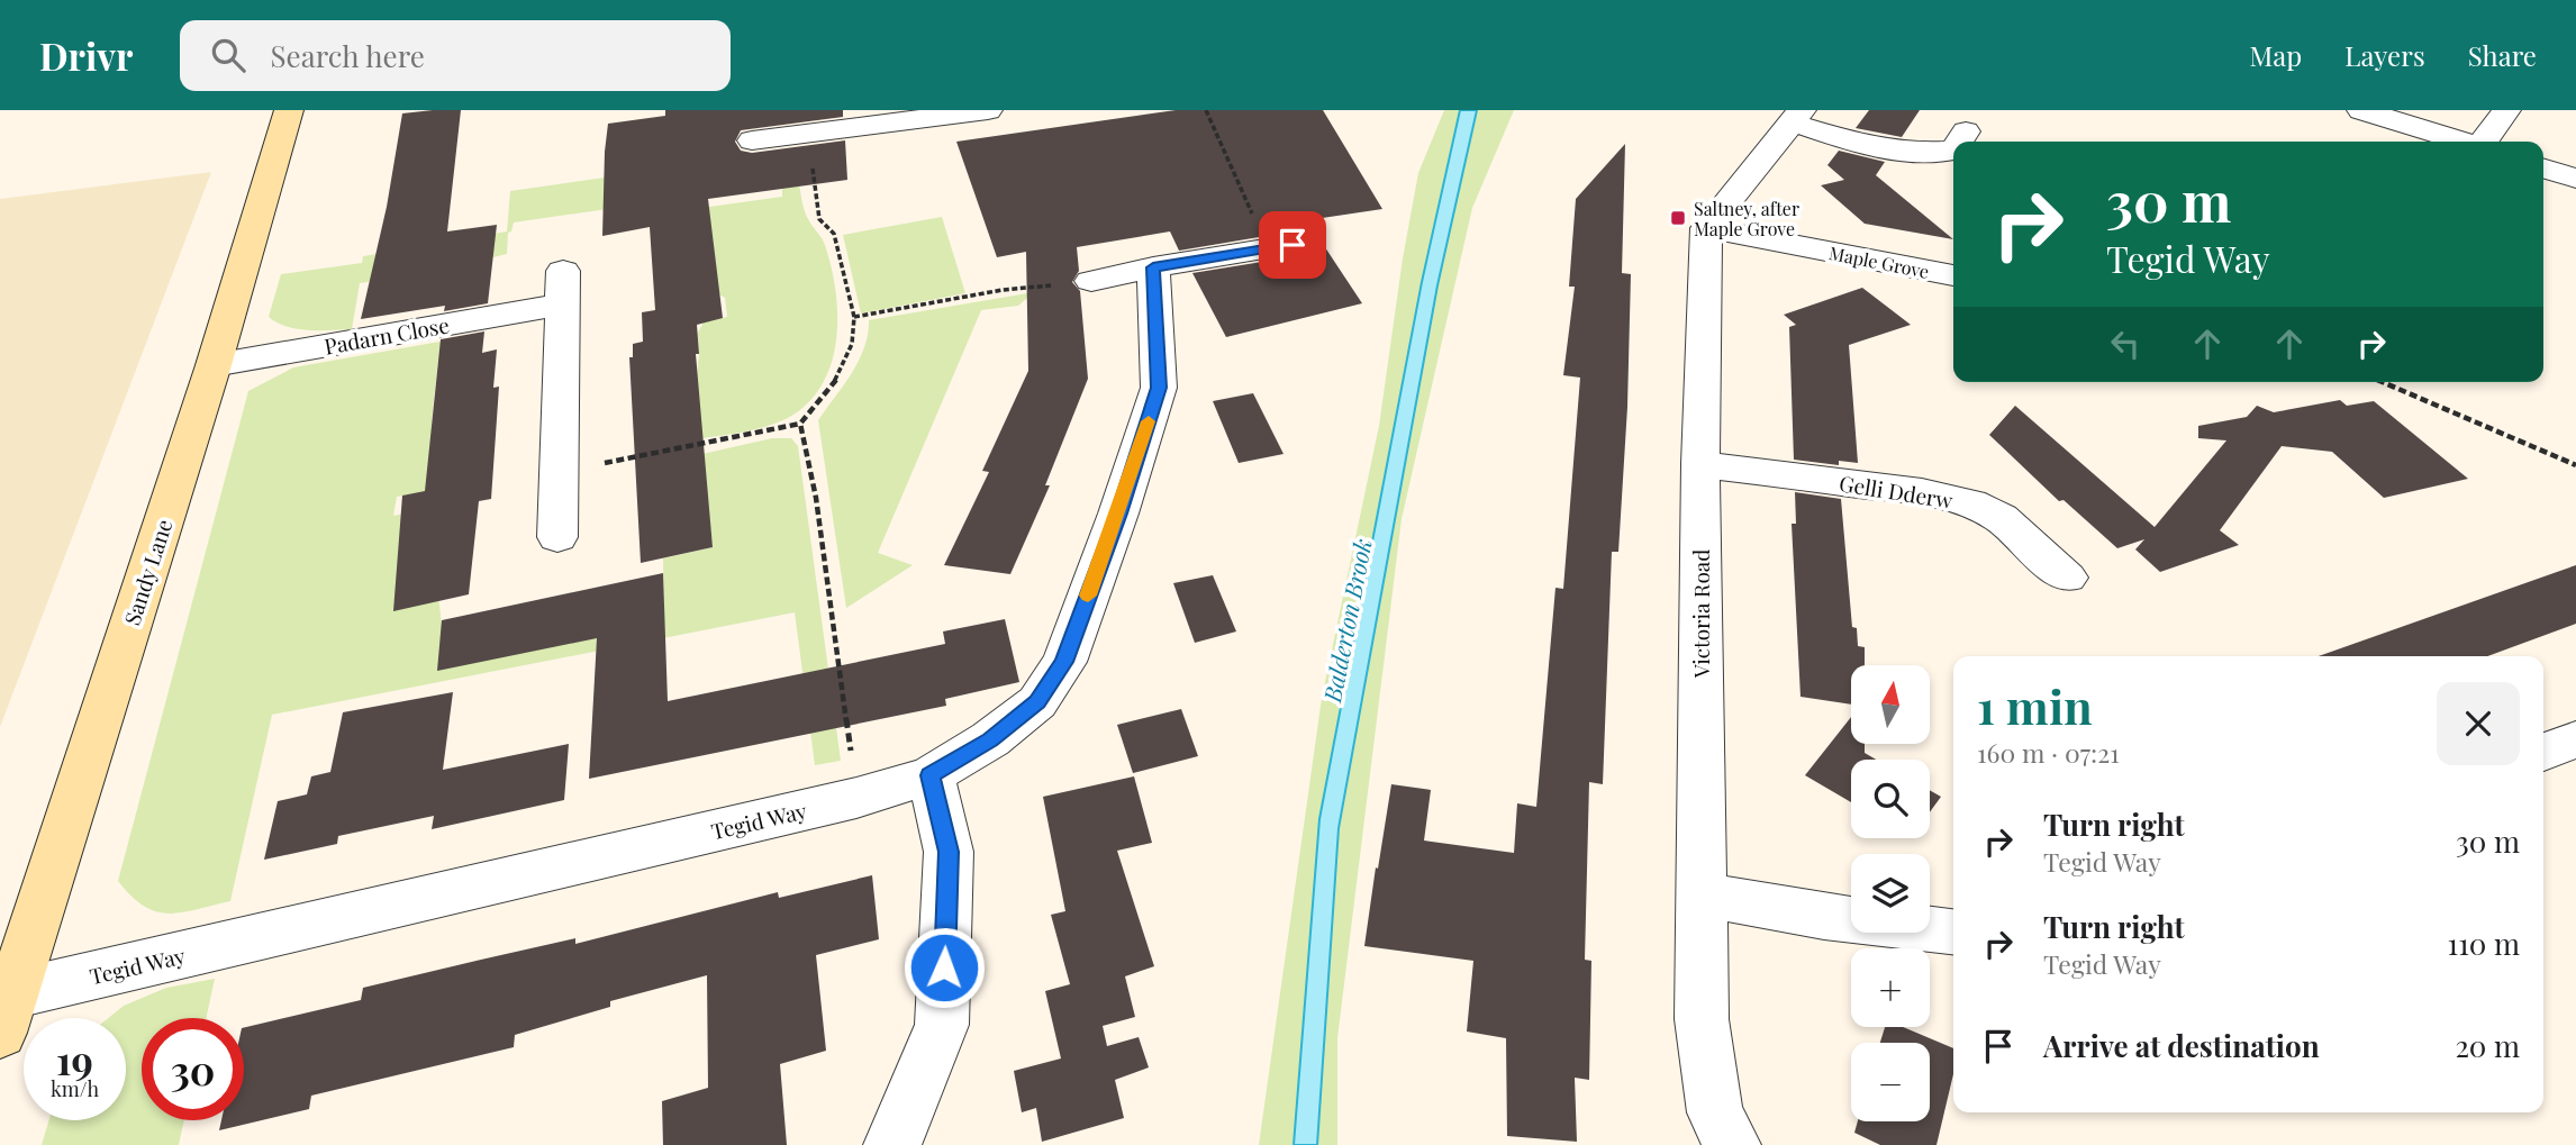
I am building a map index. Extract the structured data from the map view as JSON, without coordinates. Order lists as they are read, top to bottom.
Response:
{
  "streets": {
    "street": [
      "Maple Grove",
      "Padarn Close",
      "Gelli Dderw",
      "Sandy Lane",
      "Victoria Road",
      "Tegid Way"
    ]
  },
  "crossings": [
    ["Maple Grove", "Victoria Road"],
    ["Padarn Close", "Sandy Lane"],
    ["Gelli Dderw", "Victoria Road"],
    ["Sandy Lane", "Tegid Way"]
  ],
  "water": ["Balderton Brook"],
  "places": {
    "transit": ["Saltney, after Maple Grove"]
  },
  "north": "top",
  "page": {
    "header": "Drivr",
    "search": "Search here",
    "nav": ["Map", "Layers", "Share"],
    "turn": ["30 m", "Tegid Way"],
    "heading": ["1 min", "160 m · 07:21"],
    "map_buttons": ["+", "−"],
    "list": [
      {
        "name": "Turn right",
        "note": "Tegid Way",
        "value": "30 m"
      },
      {
        "name": "Turn right",
        "note": "Tegid Way",
        "value": "110 m"
      },
      {
        "name": "Arrive at destination",
        "value": "20 m"
      }
    ],
    "speed": "19 km/h",
    "limit": "30"
  }
}
